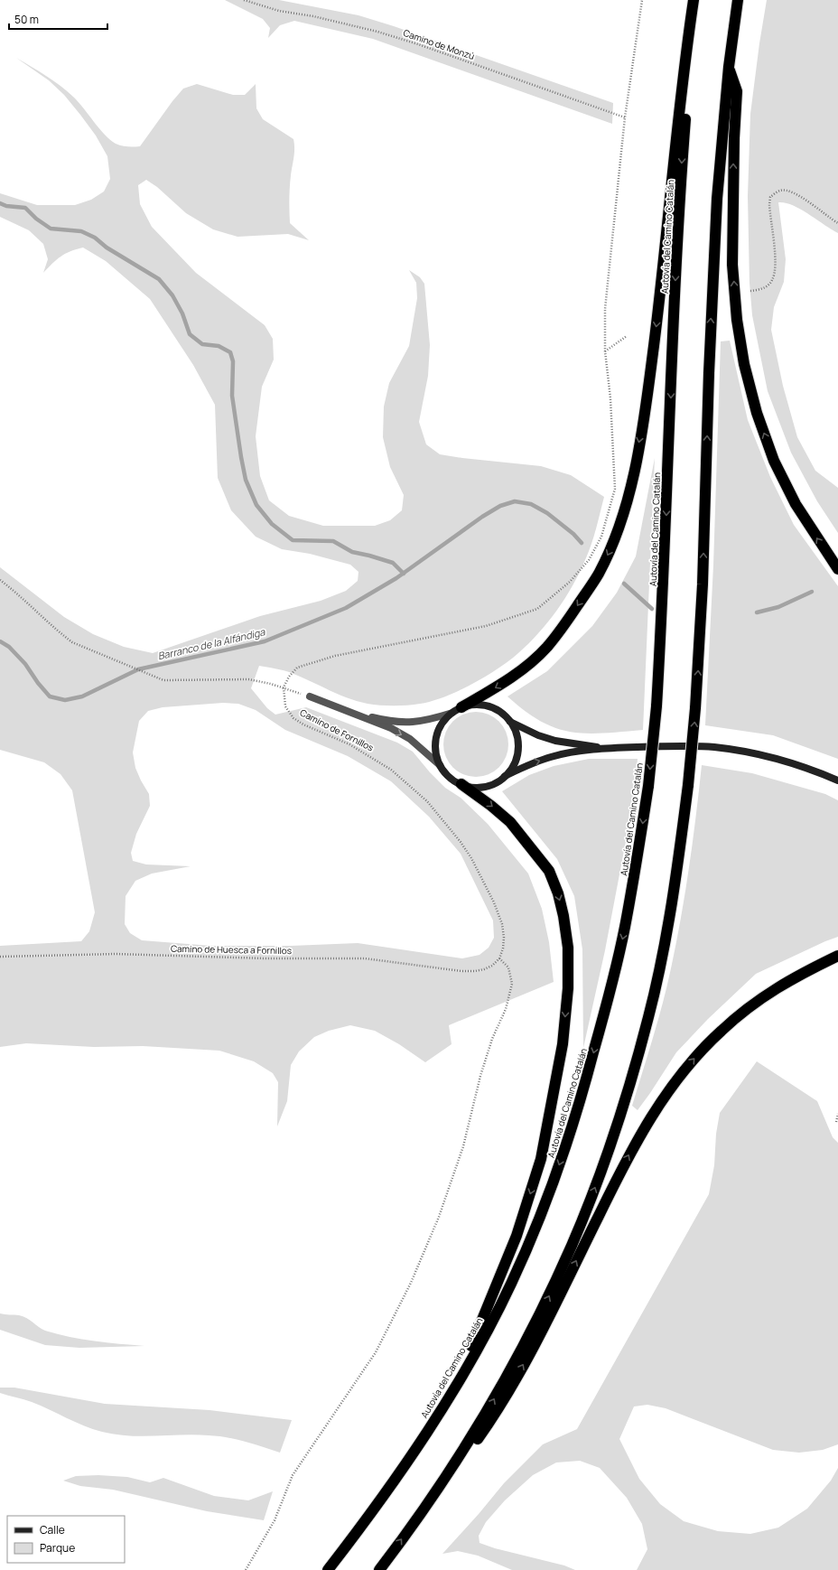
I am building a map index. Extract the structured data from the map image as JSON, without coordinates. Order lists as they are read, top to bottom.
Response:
{
  "streets": {
    "highway": ["Autovía del Camino Catalán"],
    "street": ["Camino de Fornillos"],
    "path": ["Camino de Monzú", "Camino de Huesca a Fornillos"]
  },
  "crossings": [
    ["Camino de Fornillos", "Camino de Huesca a Fornillos"]
  ],
  "water": ["Barranco de la Alfándiga"],
  "legend": ["Calle", "Parque"],
  "scale_bar": "50 m"
}
